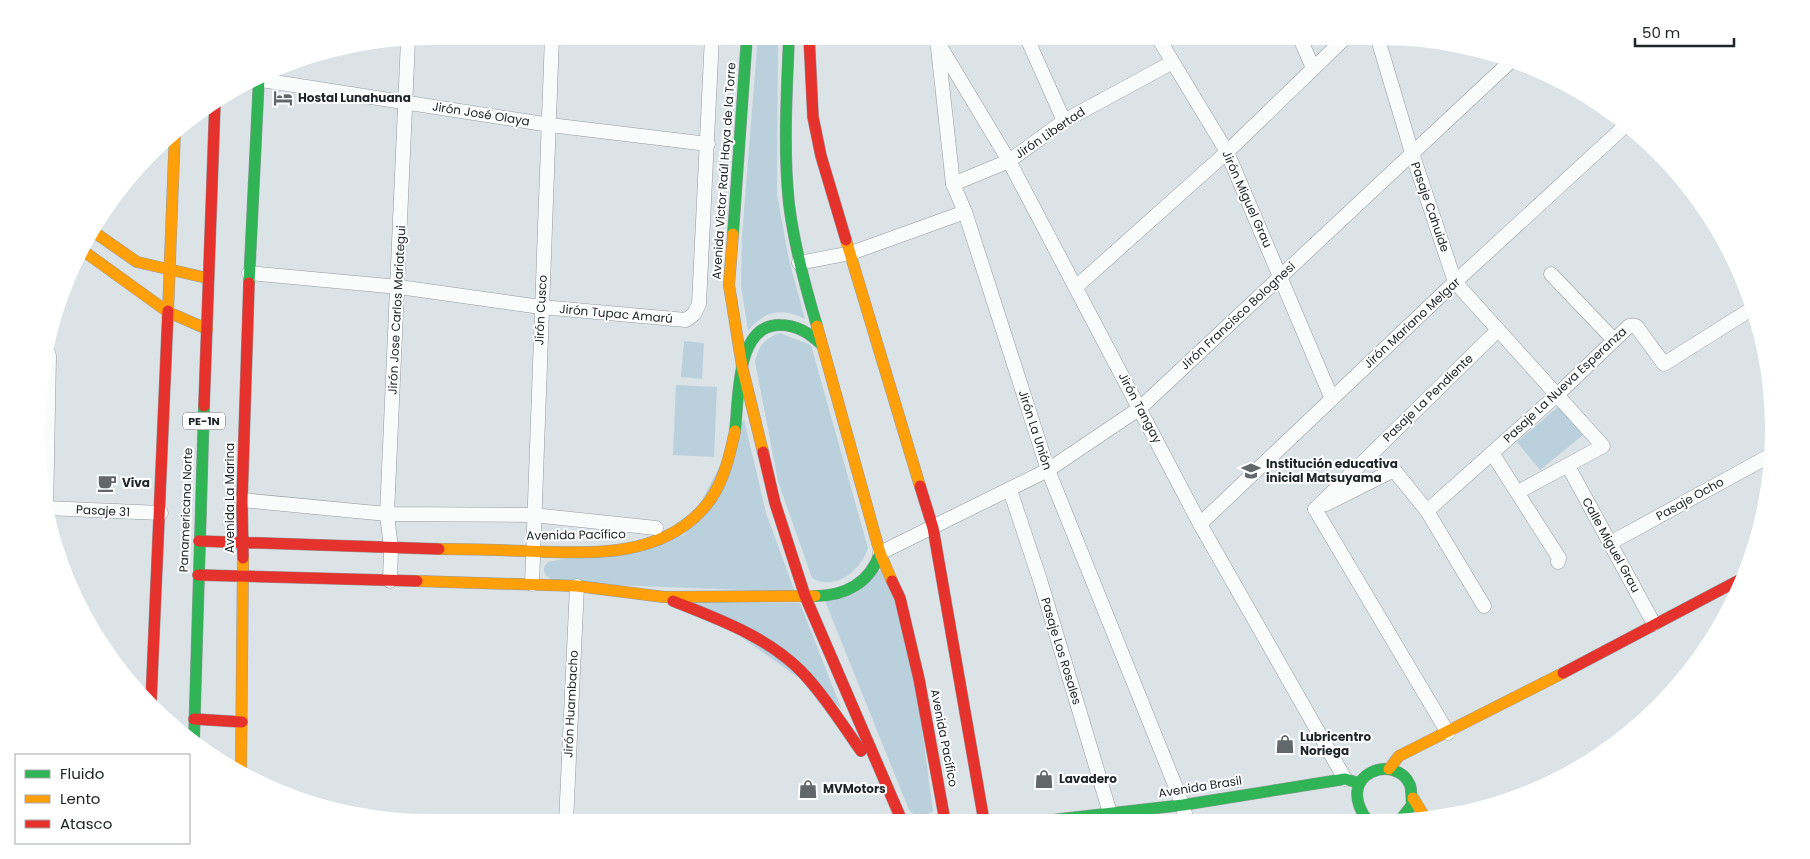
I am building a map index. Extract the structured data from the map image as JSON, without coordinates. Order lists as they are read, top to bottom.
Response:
{
  "streets": {
    "main road": [
      "Avenida Victor Raúl Haya de la Torre",
      "PE-1N",
      "Avenida La Marina",
      "Panamericana Norte",
      "Avenida Pacífico",
      "Avenida Brasil"
    ],
    "street": [
      "Jirón José Olaya",
      "Jirón Libertad",
      "Jirón Miguel Grau",
      "Pasaje Cahuide",
      "Jirón Jose Carlos Mariategui",
      "Jirón Cusco",
      "Jirón Tupac Amarú",
      "Jirón Francisco Bolognesi",
      "Jirón Mariano Melgar",
      "Pasaje La Nueva Esperanza",
      "Pasaje La Pendiente",
      "Jirón Tangay",
      "Jirón La Unión",
      "Pasaje Ocho",
      "Pasaje 31",
      "Calle Miguel Grau",
      "Pasaje Los Rosales",
      "Jirón Huambacho"
    ]
  },
  "crossings": [
    ["Jirón José Olaya", "Jirón Jose Carlos Mariategui"],
    ["Jirón José Olaya", "Jirón Cusco"],
    ["Jirón José Olaya", "Jirón Tupac Amarú"],
    ["Jirón Libertad", "Jirón Miguel Grau"],
    ["Jirón Libertad", "Jirón Tangay"],
    ["Jirón Libertad", "Jirón La Unión"],
    ["Avenida Victor Raúl Haya de la Torre", "Avenida Pacífico"],
    ["Jirón Miguel Grau", "Jirón Francisco Bolognesi"],
    ["Jirón Miguel Grau", "Jirón Mariano Melgar"],
    ["Pasaje Cahuide", "Jirón Francisco Bolognesi"],
    ["Pasaje Cahuide", "Jirón Mariano Melgar"],
    ["Pasaje Cahuide", "Pasaje La Nueva Esperanza"],
    ["Pasaje Cahuide", "Pasaje La Pendiente"],
    ["Pasaje Cahuide", "Calle Miguel Grau"],
    ["Jirón Jose Carlos Mariategui", "Jirón Tupac Amarú"],
    ["Jirón Jose Carlos Mariategui", "Avenida Pacífico"],
    ["Jirón Cusco", "Jirón Tupac Amarú"],
    ["Jirón Cusco", "Avenida Pacífico"],
    ["Jirón Tupac Amarú", "Avenida La Marina"],
    ["Jirón Francisco Bolognesi", "Jirón Tangay"],
    ["Jirón Francisco Bolognesi", "Jirón La Unión"],
    ["Jirón Francisco Bolognesi", "Avenida Pacífico"],
    ["Jirón Francisco Bolognesi", "Pasaje Los Rosales"],
    ["Jirón Mariano Melgar", "Jirón Tangay"],
    ["Jirón Tangay", "Avenida Brasil"],
    ["Jirón La Unión", "Avenida Brasil"],
    ["Avenida La Marina", "Avenida Pacífico"],
    ["Pasaje Ocho", "Calle Miguel Grau"],
    ["Panamericana Norte", "Avenida Pacífico"],
    ["Pasaje Los Rosales", "Avenida Brasil"]
  ],
  "places": {
    "hotel": ["Hostal Lunahuana"],
    "school or university": ["Institución educativa inicial Matsuyama"],
    "cafe": ["Viva"],
    "shop": ["Lubricentro Noriega", "Lavadero", "MVMotors"]
  },
  "legend": ["Fluido", "Lento", "Atasco"],
  "scale_bar": "50 m"
}
